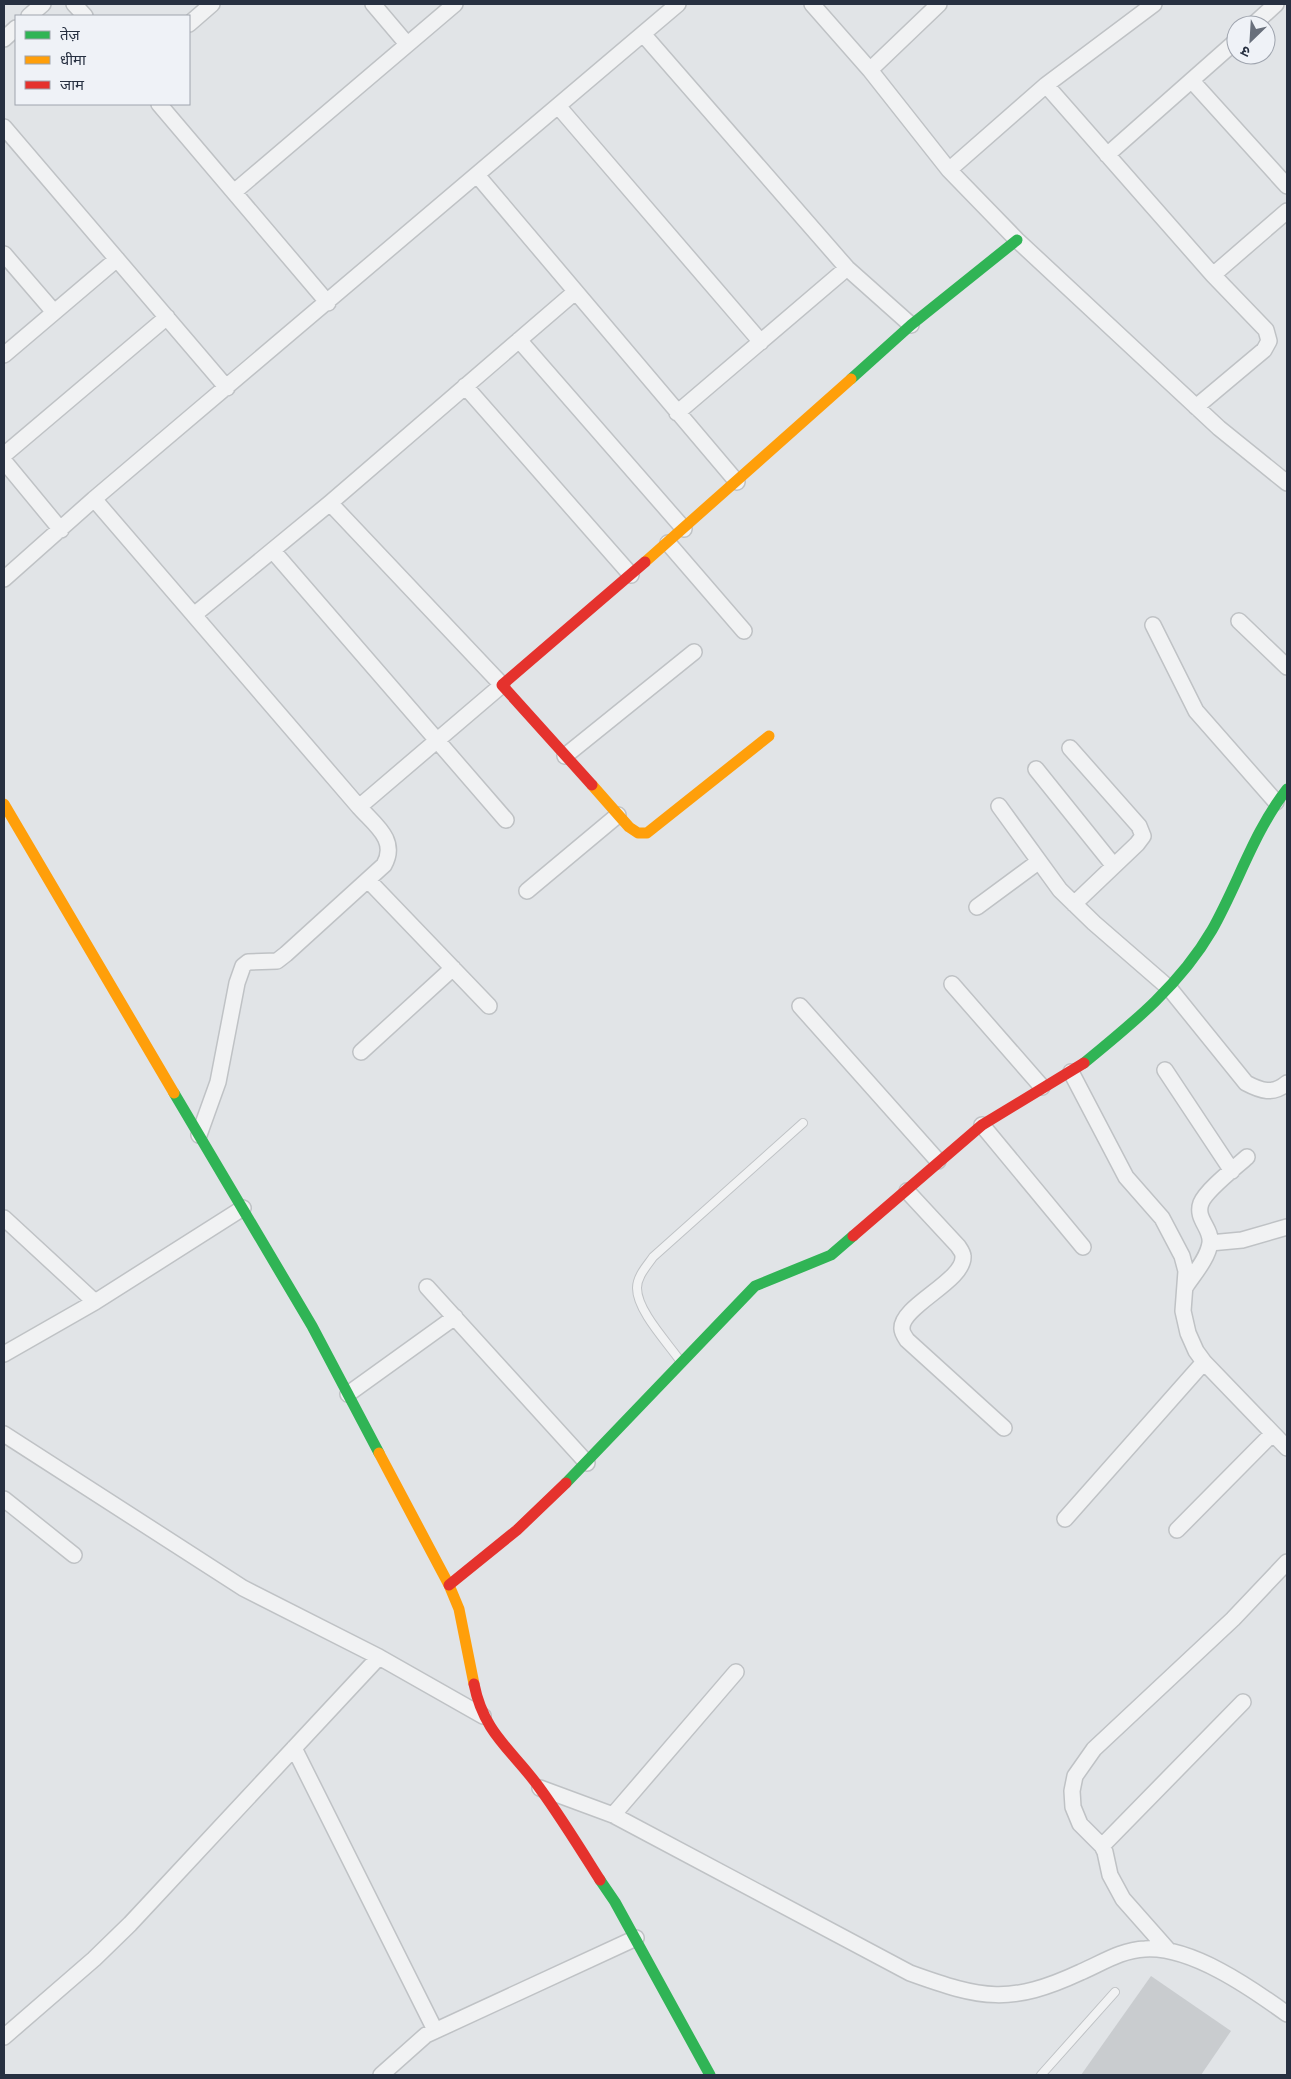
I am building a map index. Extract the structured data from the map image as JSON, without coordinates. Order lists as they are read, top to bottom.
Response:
{
  "legend": ["तेज़", "धीमा", "जाम"],
  "north": "bottom left"
}
